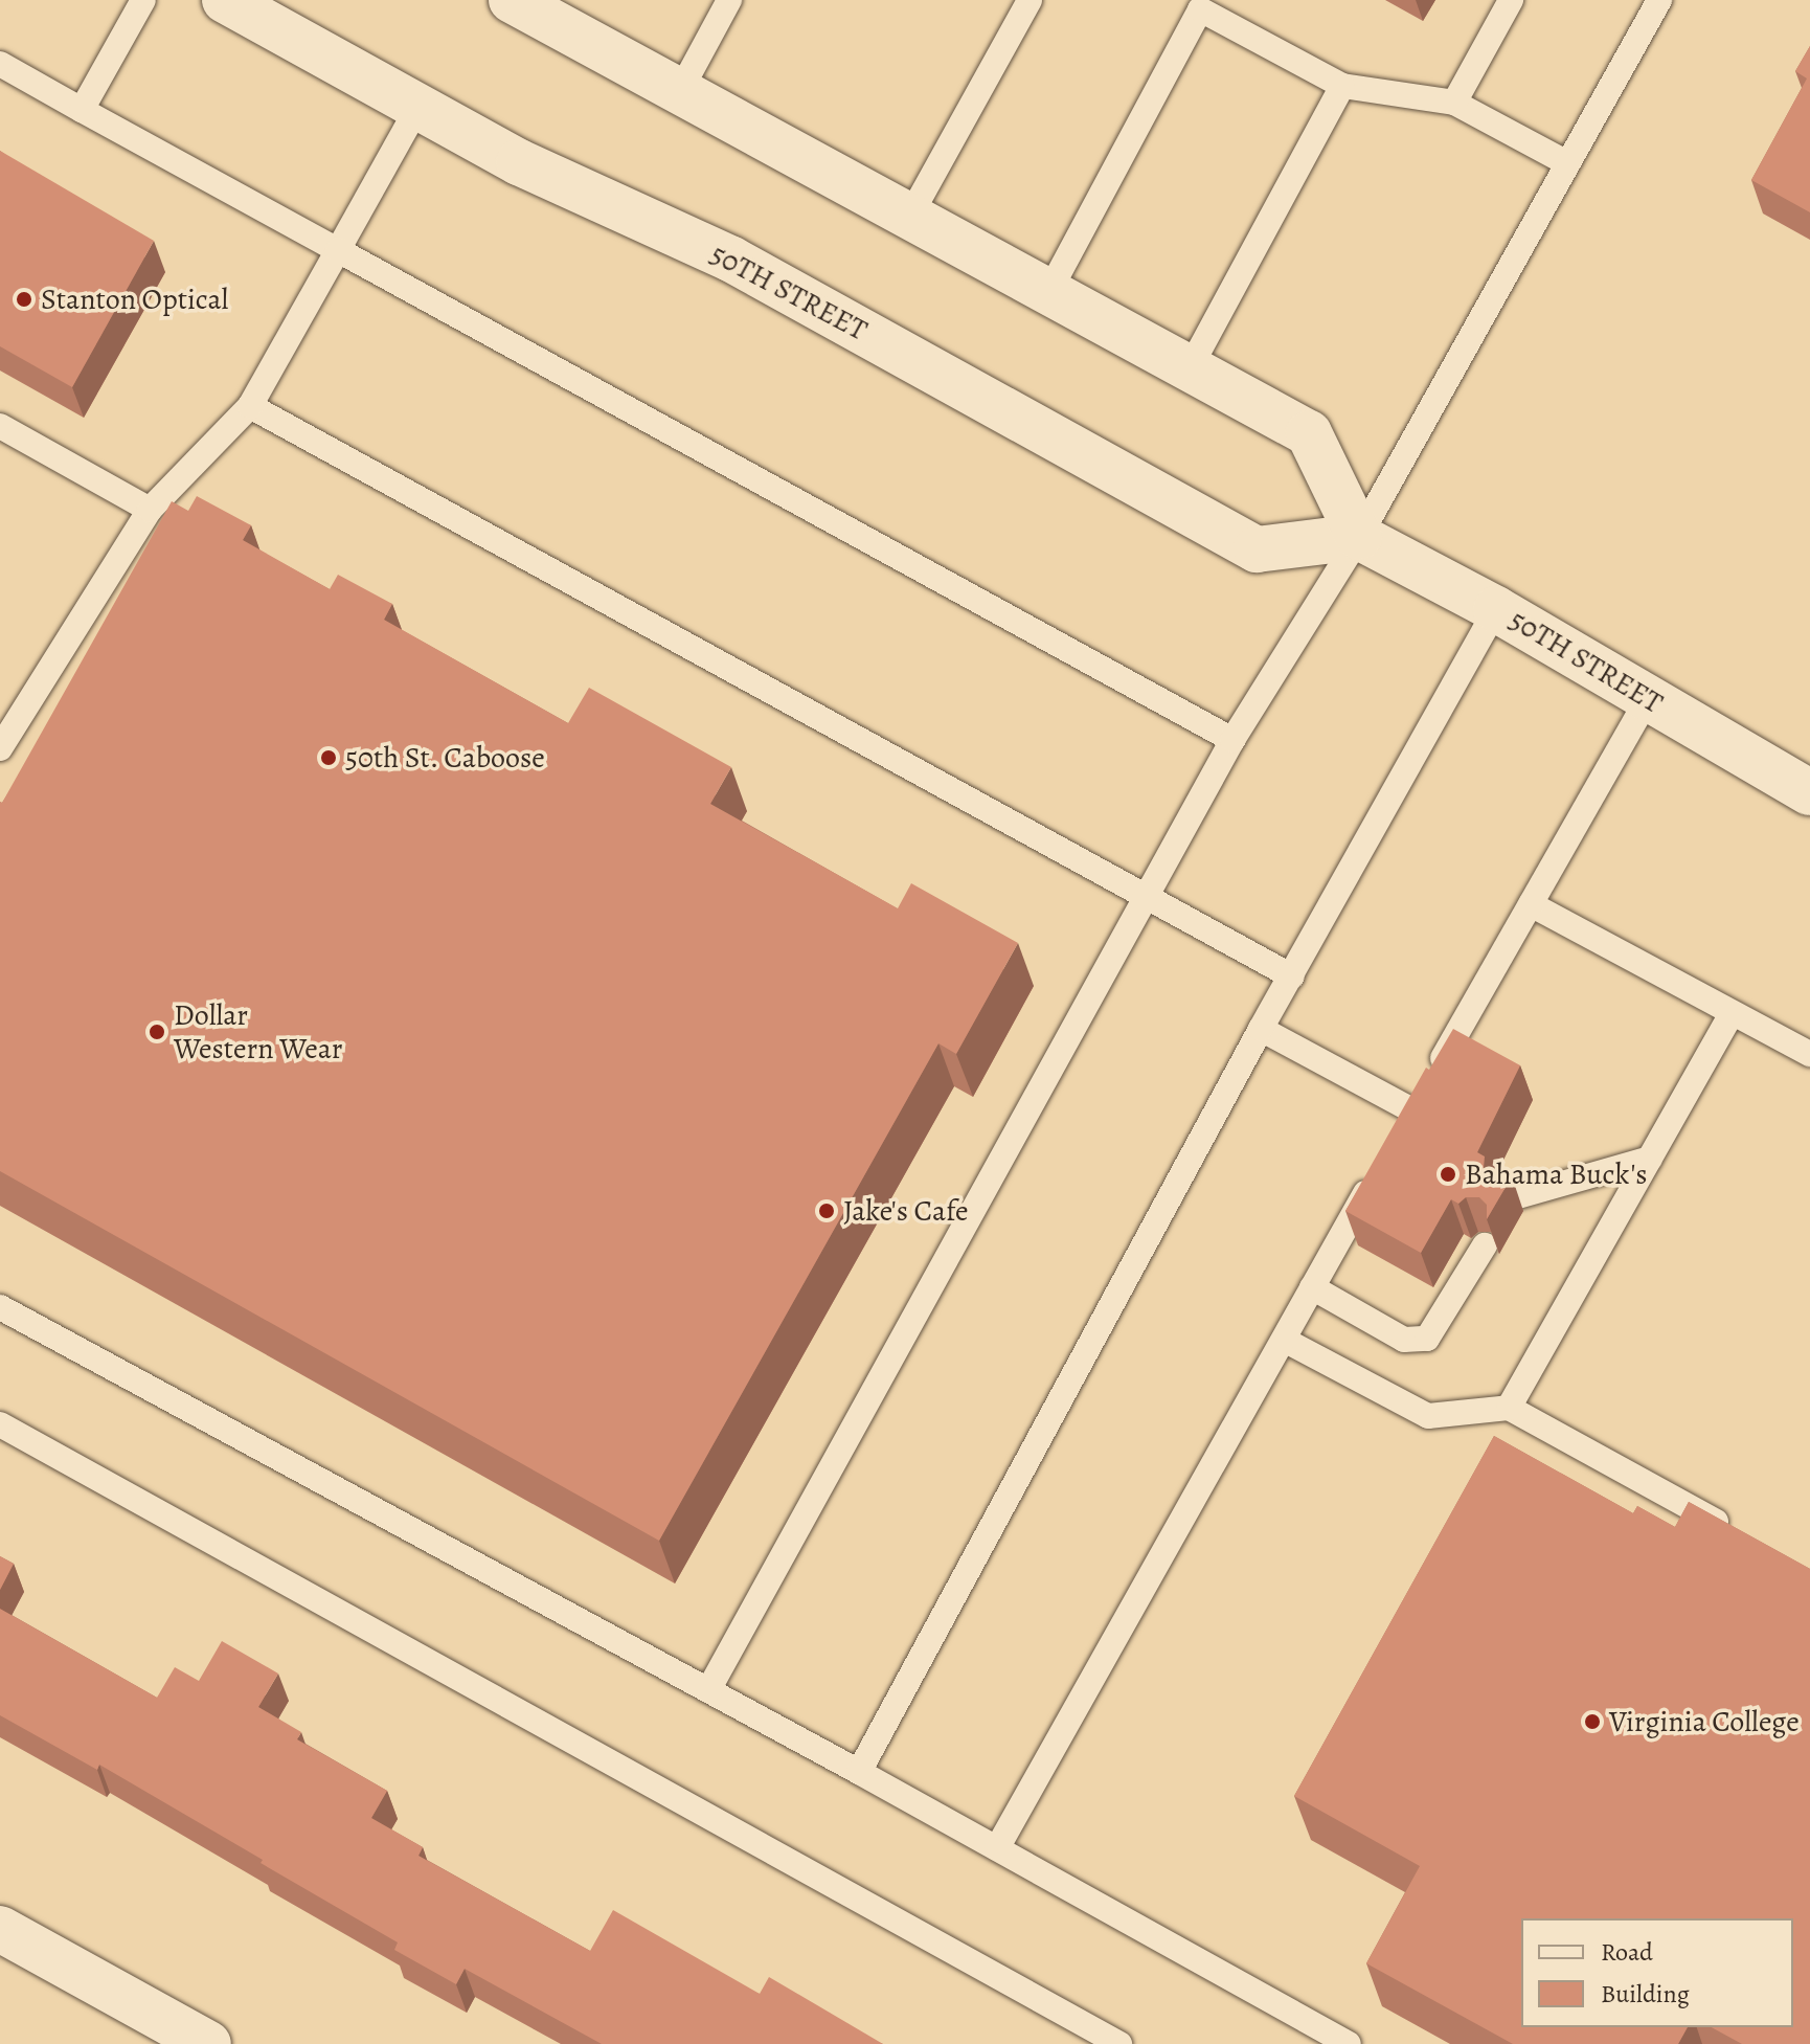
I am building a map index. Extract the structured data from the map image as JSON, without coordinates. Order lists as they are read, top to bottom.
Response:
{
  "streets": {
    "main road": ["50TH STREET"]
  },
  "places": [
    "Stanton Optical",
    "50th St. Caboose",
    "Dollar Western Wear",
    "Bahama Buck's",
    "Jake's Cafe",
    "Virginia College"
  ],
  "legend": ["Road", "Building"]
}
